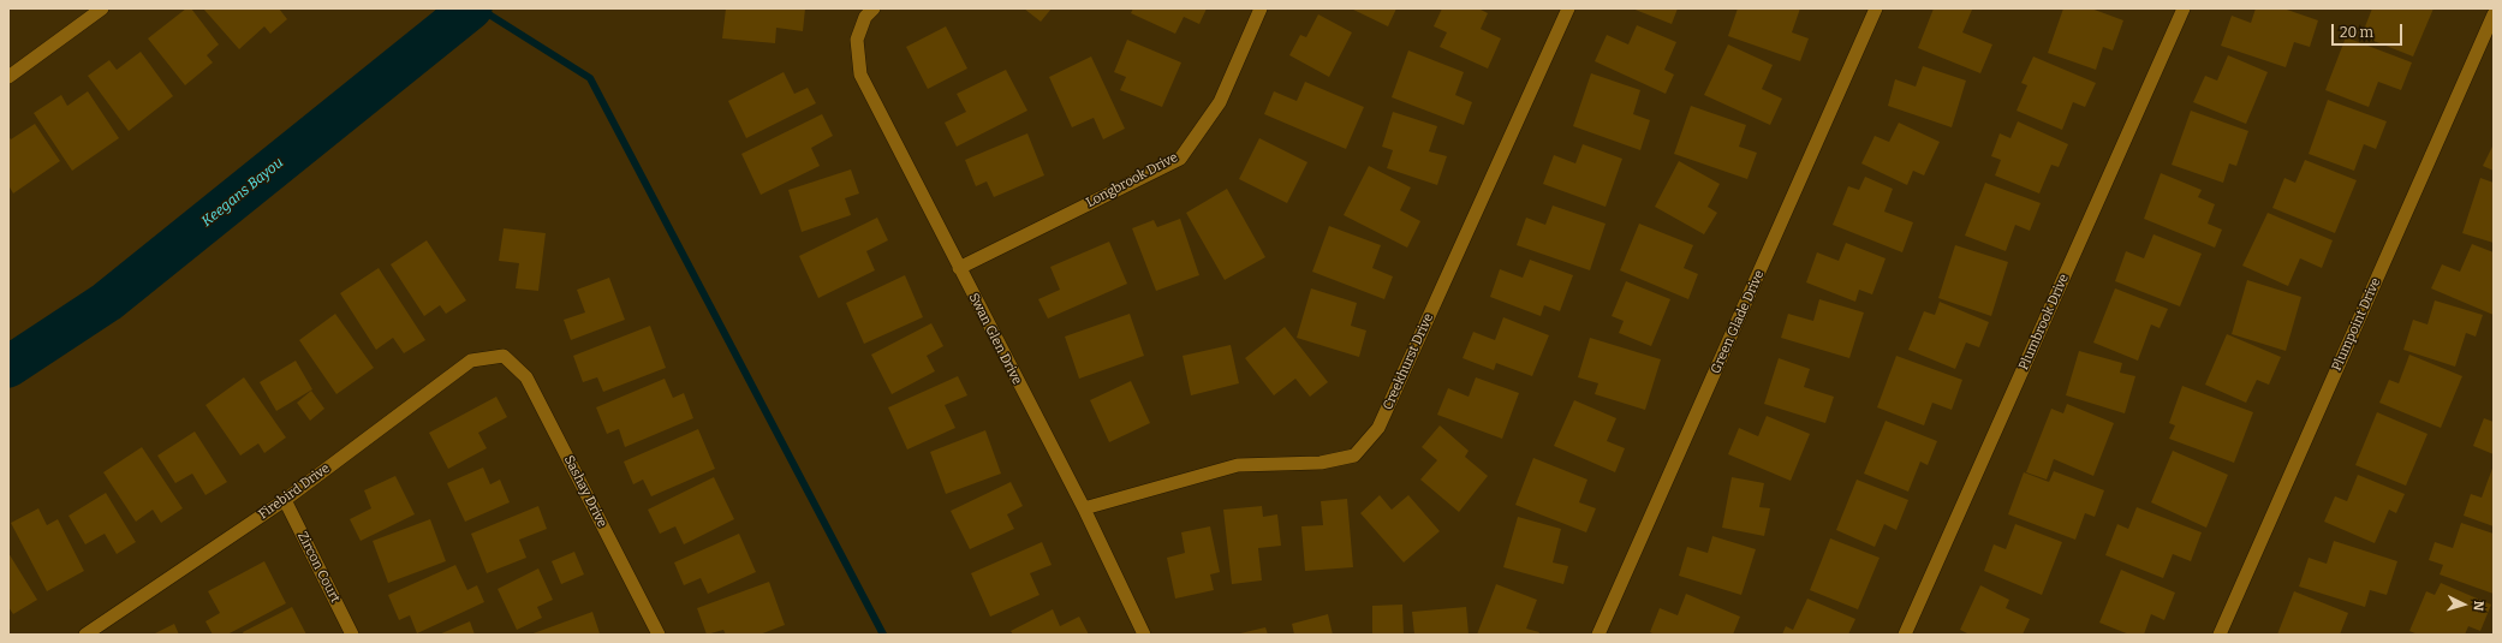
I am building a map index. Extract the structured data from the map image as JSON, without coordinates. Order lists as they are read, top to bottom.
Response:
{
  "streets": {
    "street": [
      "Longbrook Drive",
      "Green Glade Drive",
      "Plumbrook Drive",
      "Plumpoint Drive",
      "Swan Glen Drive",
      "Creekhurst Drive",
      "Firebird Drive",
      "Sashay Drive",
      "Zircon Court"
    ]
  },
  "crossings": [
    ["Longbrook Drive", "Swan Glen Drive"],
    ["Swan Glen Drive", "Creekhurst Drive"],
    ["Firebird Drive", "Sashay Drive"],
    ["Firebird Drive", "Zircon Court"]
  ],
  "water": ["Keegans Bayou"],
  "scale_bar": "20 m",
  "north": "right"
}
